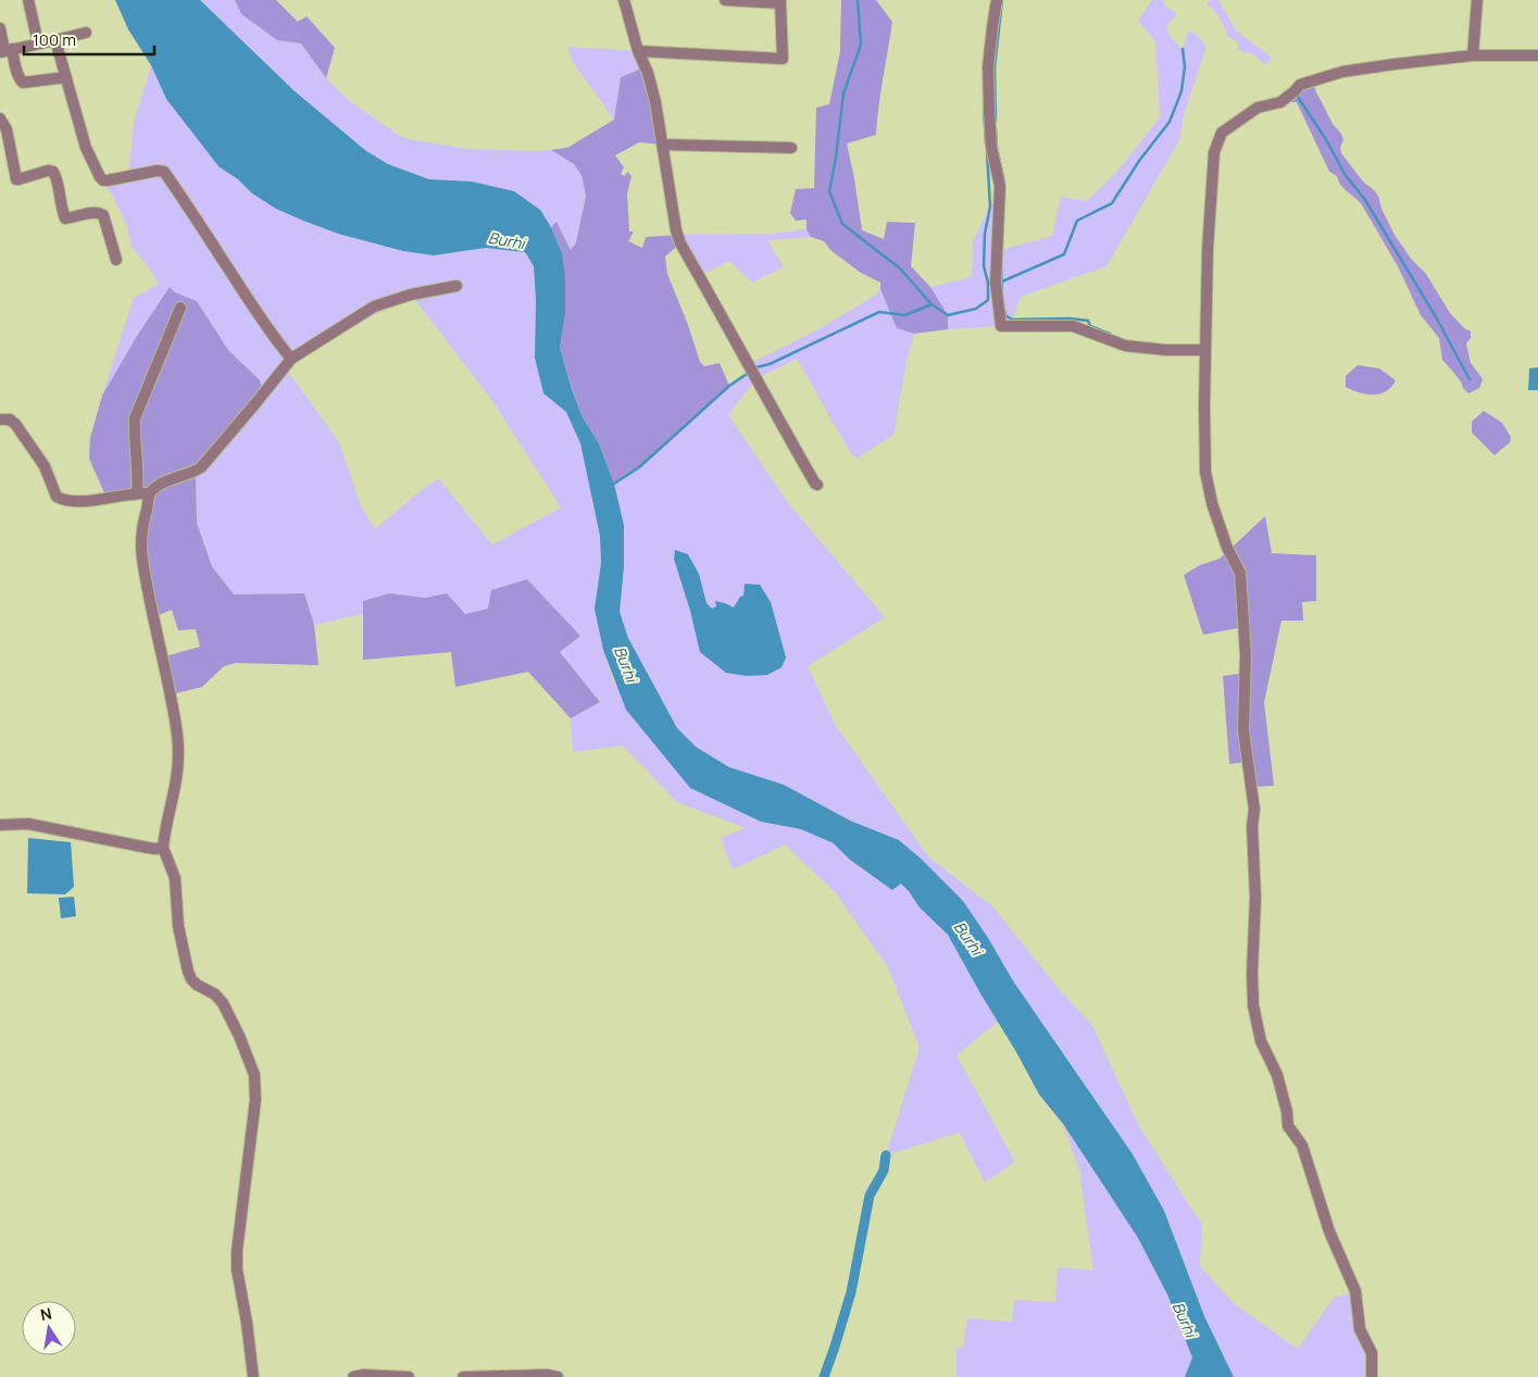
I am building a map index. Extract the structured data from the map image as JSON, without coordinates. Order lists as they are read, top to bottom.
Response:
{
  "water": ["Burhi"],
  "scale_bar": "100 m",
  "north": "top"
}
